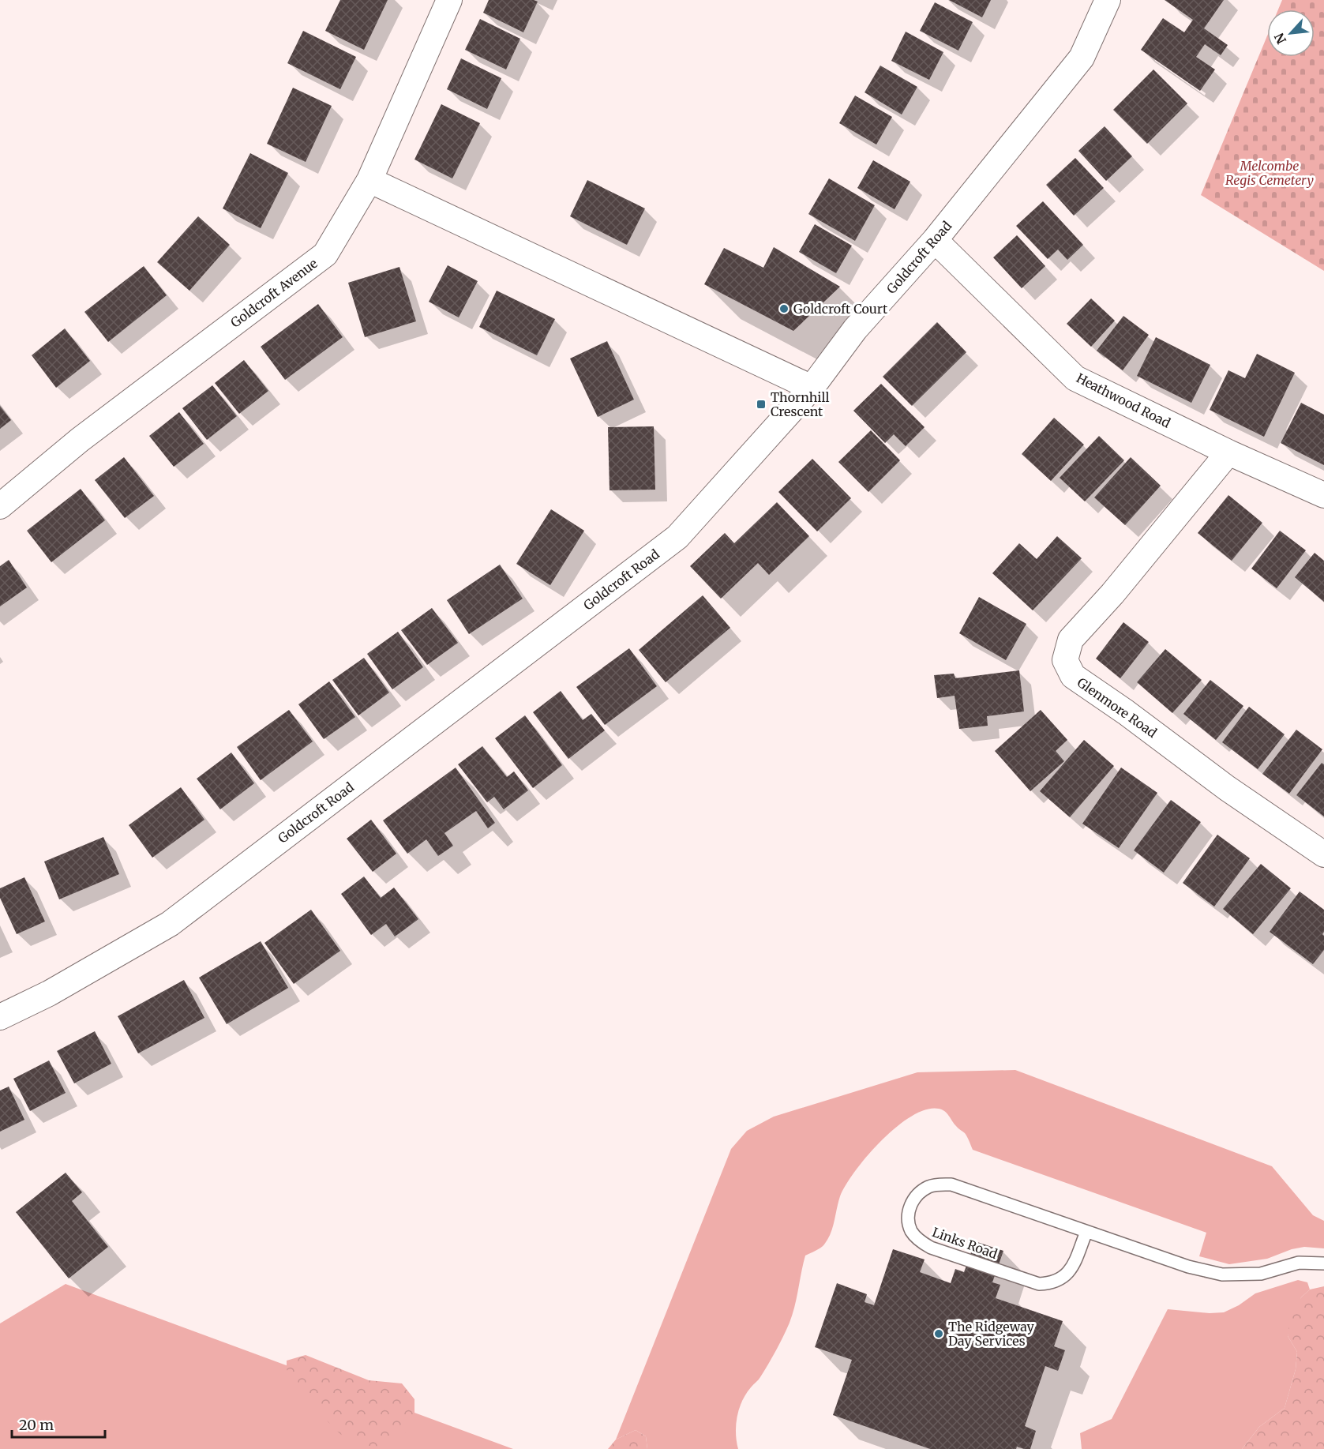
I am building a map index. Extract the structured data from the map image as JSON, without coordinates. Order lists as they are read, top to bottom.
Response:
{
  "streets": {
    "street": [
      "Goldcroft Road",
      "Goldcroft Avenue",
      "Heathwood Road",
      "Glenmore Road"
    ],
    "lane": ["Links Road"]
  },
  "crossings": [
    ["Goldcroft Road", "Heathwood Road"],
    ["Heathwood Road", "Glenmore Road"]
  ],
  "parks": ["Melcombe Regis Cemetery"],
  "places": {
    "other": ["Goldcroft Court", "The Ridgeway Day Services"],
    "transit": ["Thornhill Crescent"]
  },
  "scale_bar": "20 m",
  "north": "bottom left"
}
